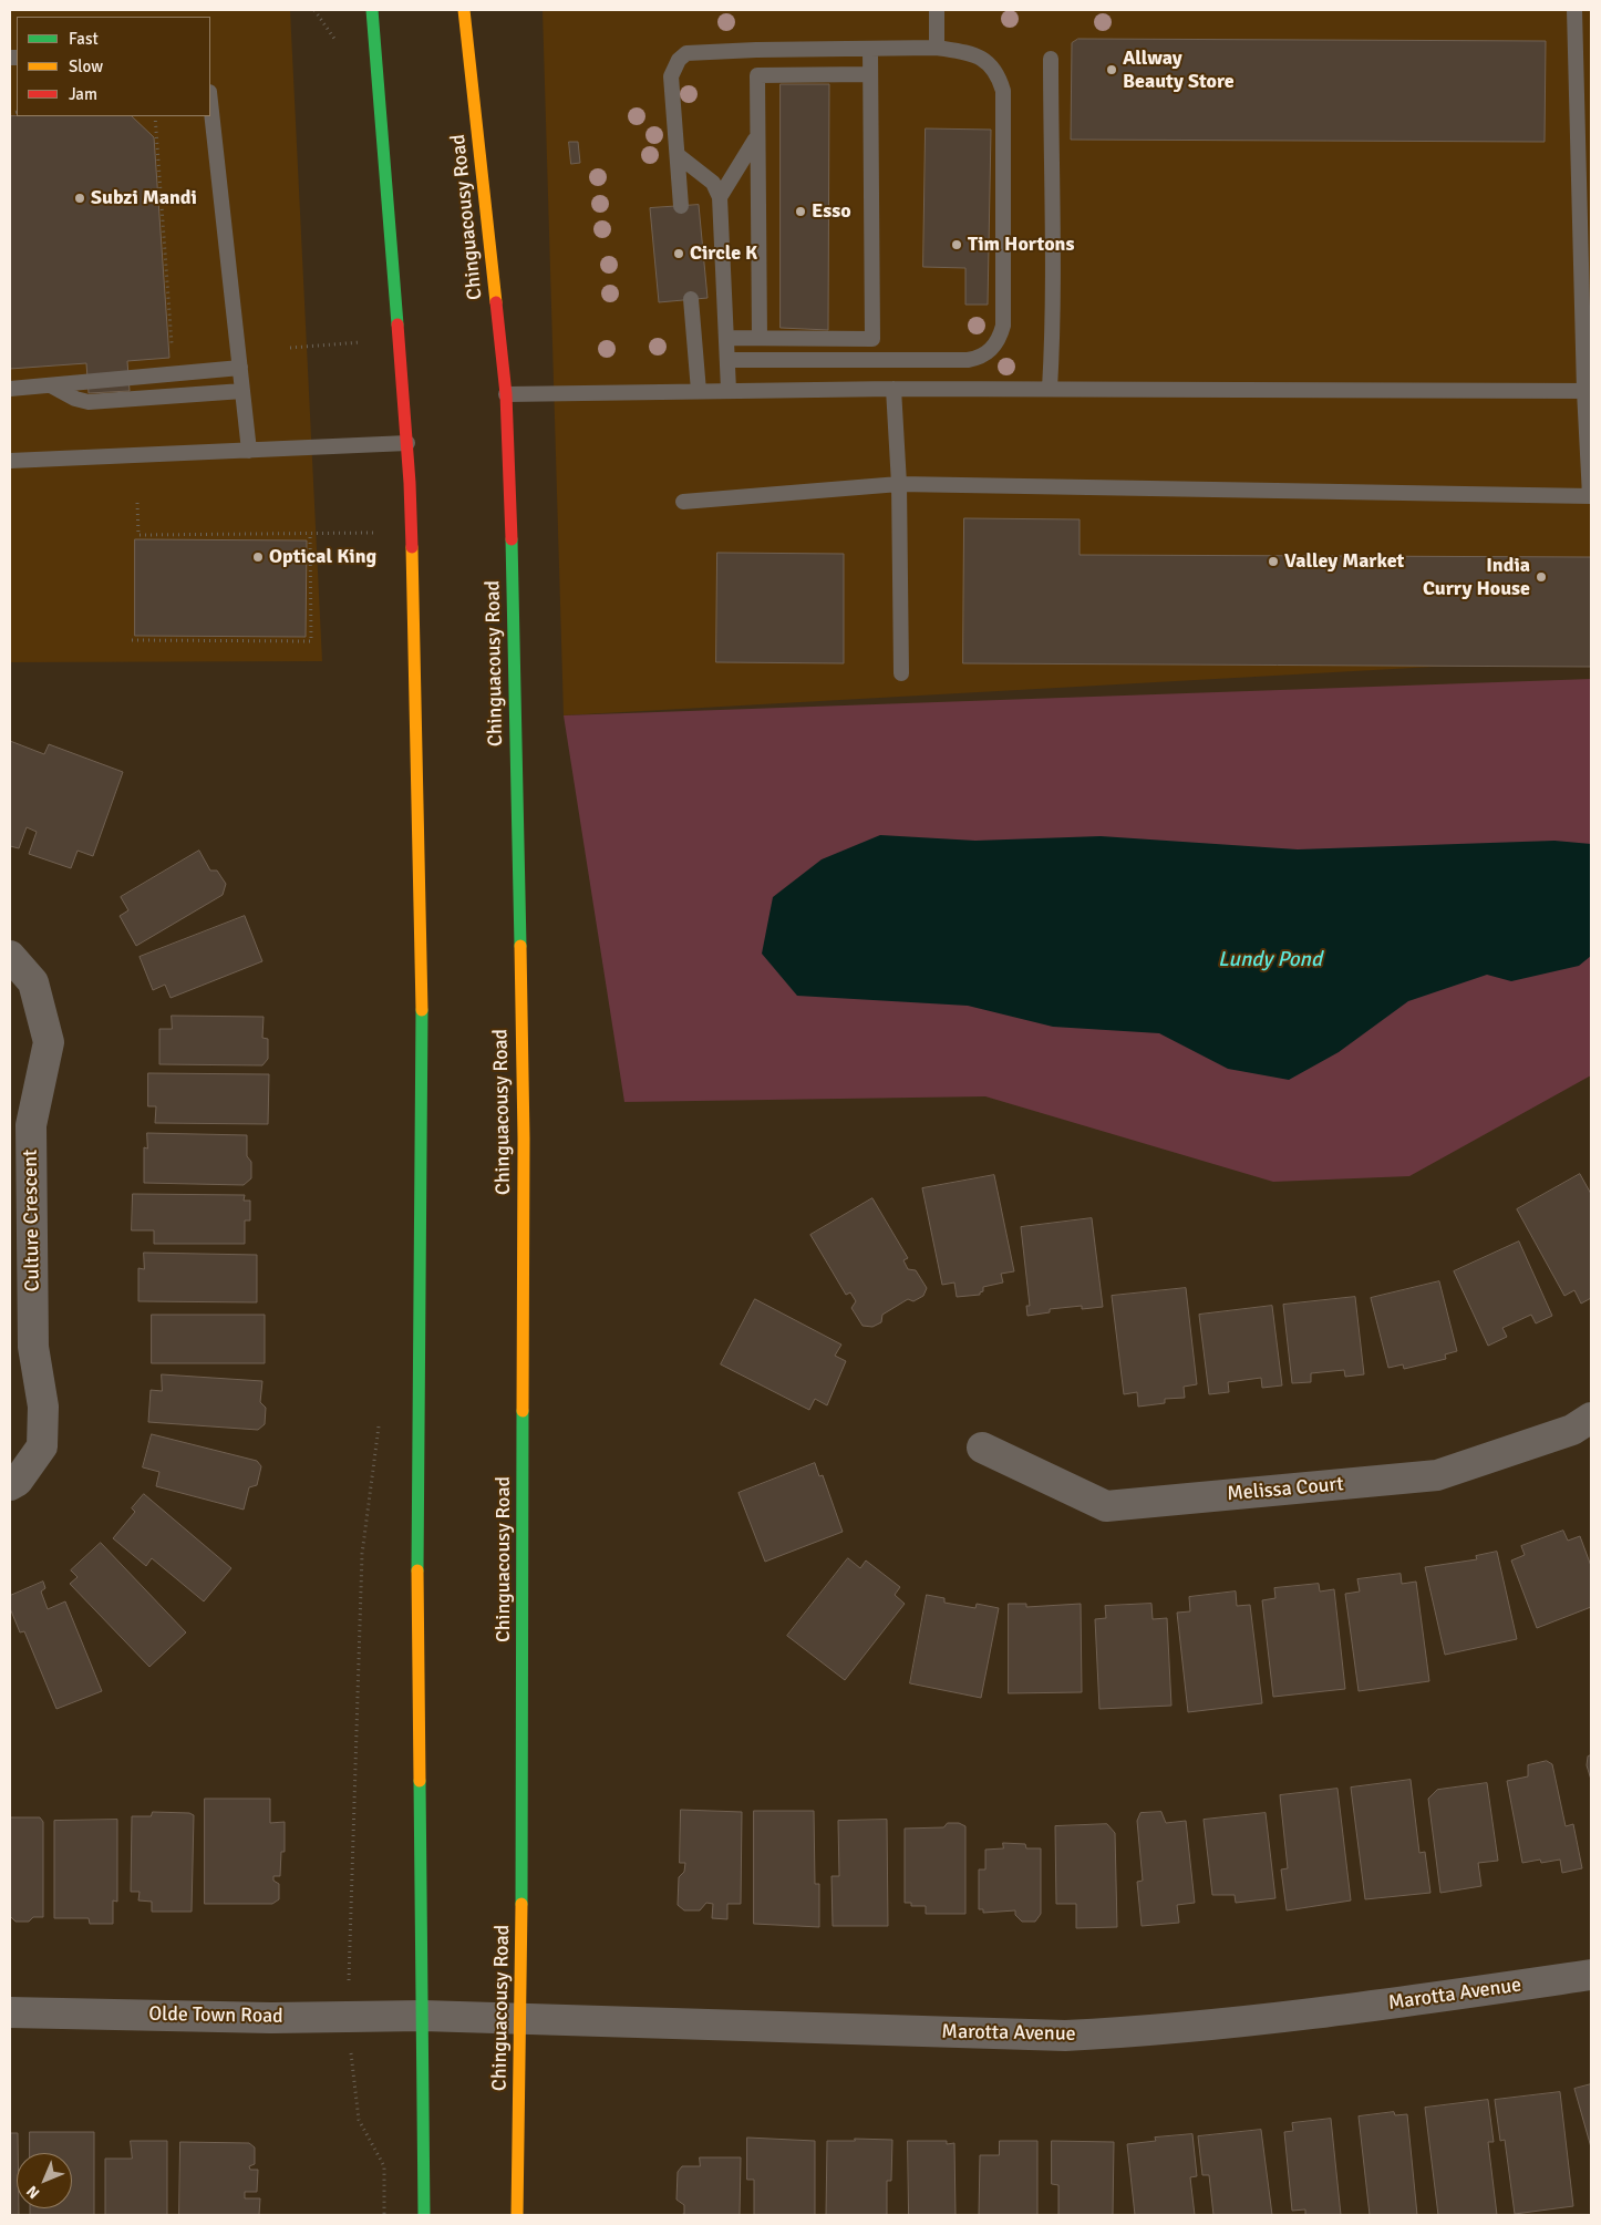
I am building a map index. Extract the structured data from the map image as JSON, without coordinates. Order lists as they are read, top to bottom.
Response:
{
  "streets": {
    "main road": ["Chinguacousy Road"],
    "street": [
      "Culture Crescent",
      "Melissa Court",
      "Marotta Avenue",
      "Olde Town Road"
    ]
  },
  "crossings": [
    ["Chinguacousy Road", "Marotta Avenue"],
    ["Marotta Avenue", "Olde Town Road"]
  ],
  "water": ["Lundy Pond"],
  "places": [
    "Allway Beauty Store",
    "Subzi Mandi",
    "Esso",
    "Tim Hortons",
    "Circle K",
    "Optical King",
    "Valley Market",
    "India Curry House"
  ],
  "legend": ["Fast", "Slow", "Jam"],
  "north": "bottom left"
}
